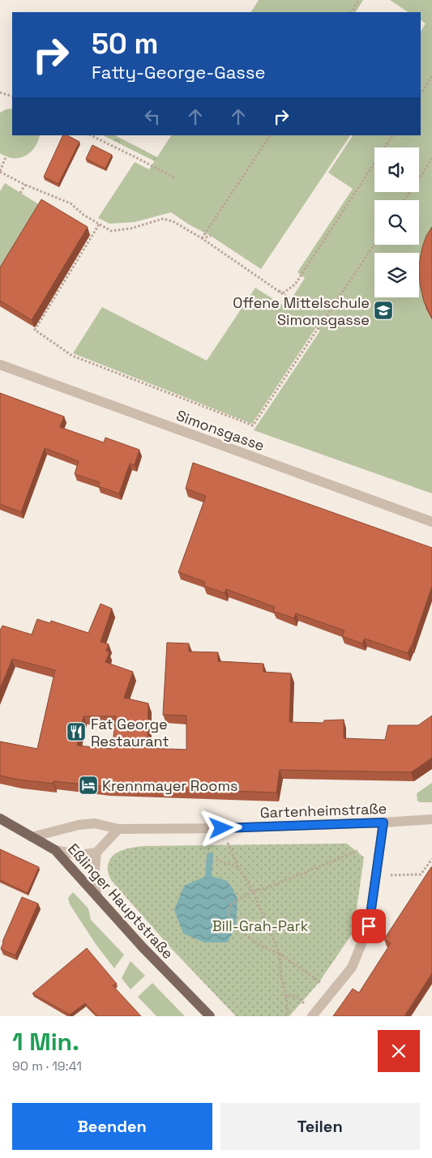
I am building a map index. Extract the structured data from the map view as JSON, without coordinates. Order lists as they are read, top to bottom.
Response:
{
  "streets": {
    "main road": ["Eßlinger Hauptstraße"],
    "street": ["Simonsgasse", "Gartenheimstraße"]
  },
  "crossings": [
    ["Gartenheimstraße", "Eßlinger Hauptstraße"]
  ],
  "parks": ["Bill-Grah-Park"],
  "places": {
    "school or university": ["Offene Mittelschule Simonsgasse"],
    "restaurant": ["Fat George Restaurant"],
    "hotel": ["Krennmayer Rooms"]
  },
  "page": {
    "turn": ["50 m", "Fatty-George-Gasse"],
    "heading": ["1 Min.", "90 m · 19:41"],
    "buttons": ["Beenden", "Teilen"]
  }
}
